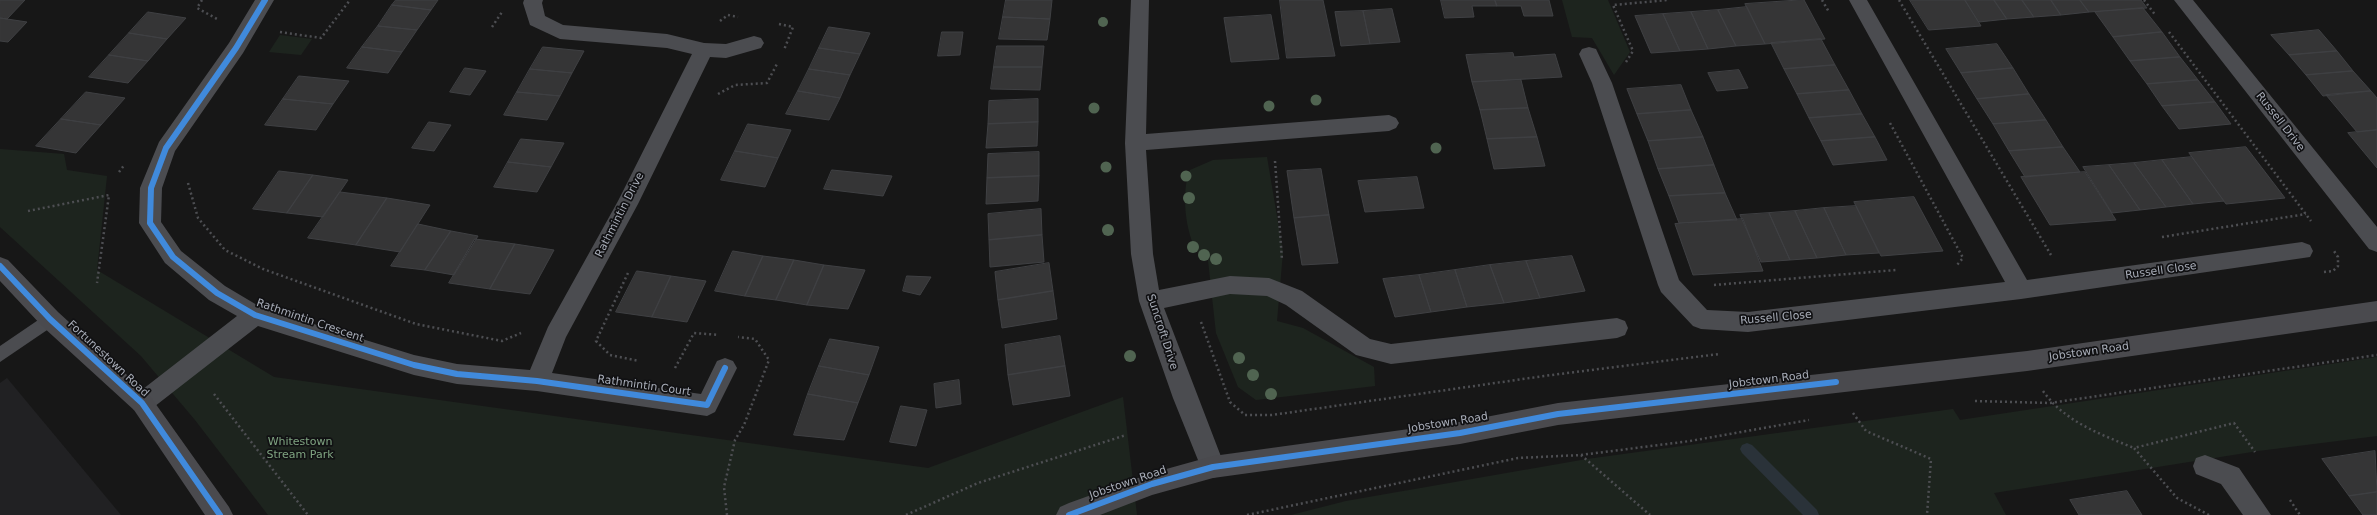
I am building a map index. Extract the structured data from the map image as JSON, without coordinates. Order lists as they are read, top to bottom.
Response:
{
  "streets": {
    "street": [
      "Russell Drive",
      "Rathmintin Drive",
      "Russell Close",
      "Rathmintin Crescent",
      "Suncroft Drive",
      "Jobstown Road",
      "Fortunestown Road",
      "Rathmintin Court"
    ]
  },
  "crossings": [
    ["Rathmintin Drive", "Rathmintin Crescent"],
    ["Rathmintin Drive", "Rathmintin Court"],
    ["Rathmintin Crescent", "Fortunestown Road"],
    ["Rathmintin Crescent", "Rathmintin Court"],
    ["Suncroft Drive", "Jobstown Road"]
  ],
  "parks": ["Whitestown Stream Park"]
}
